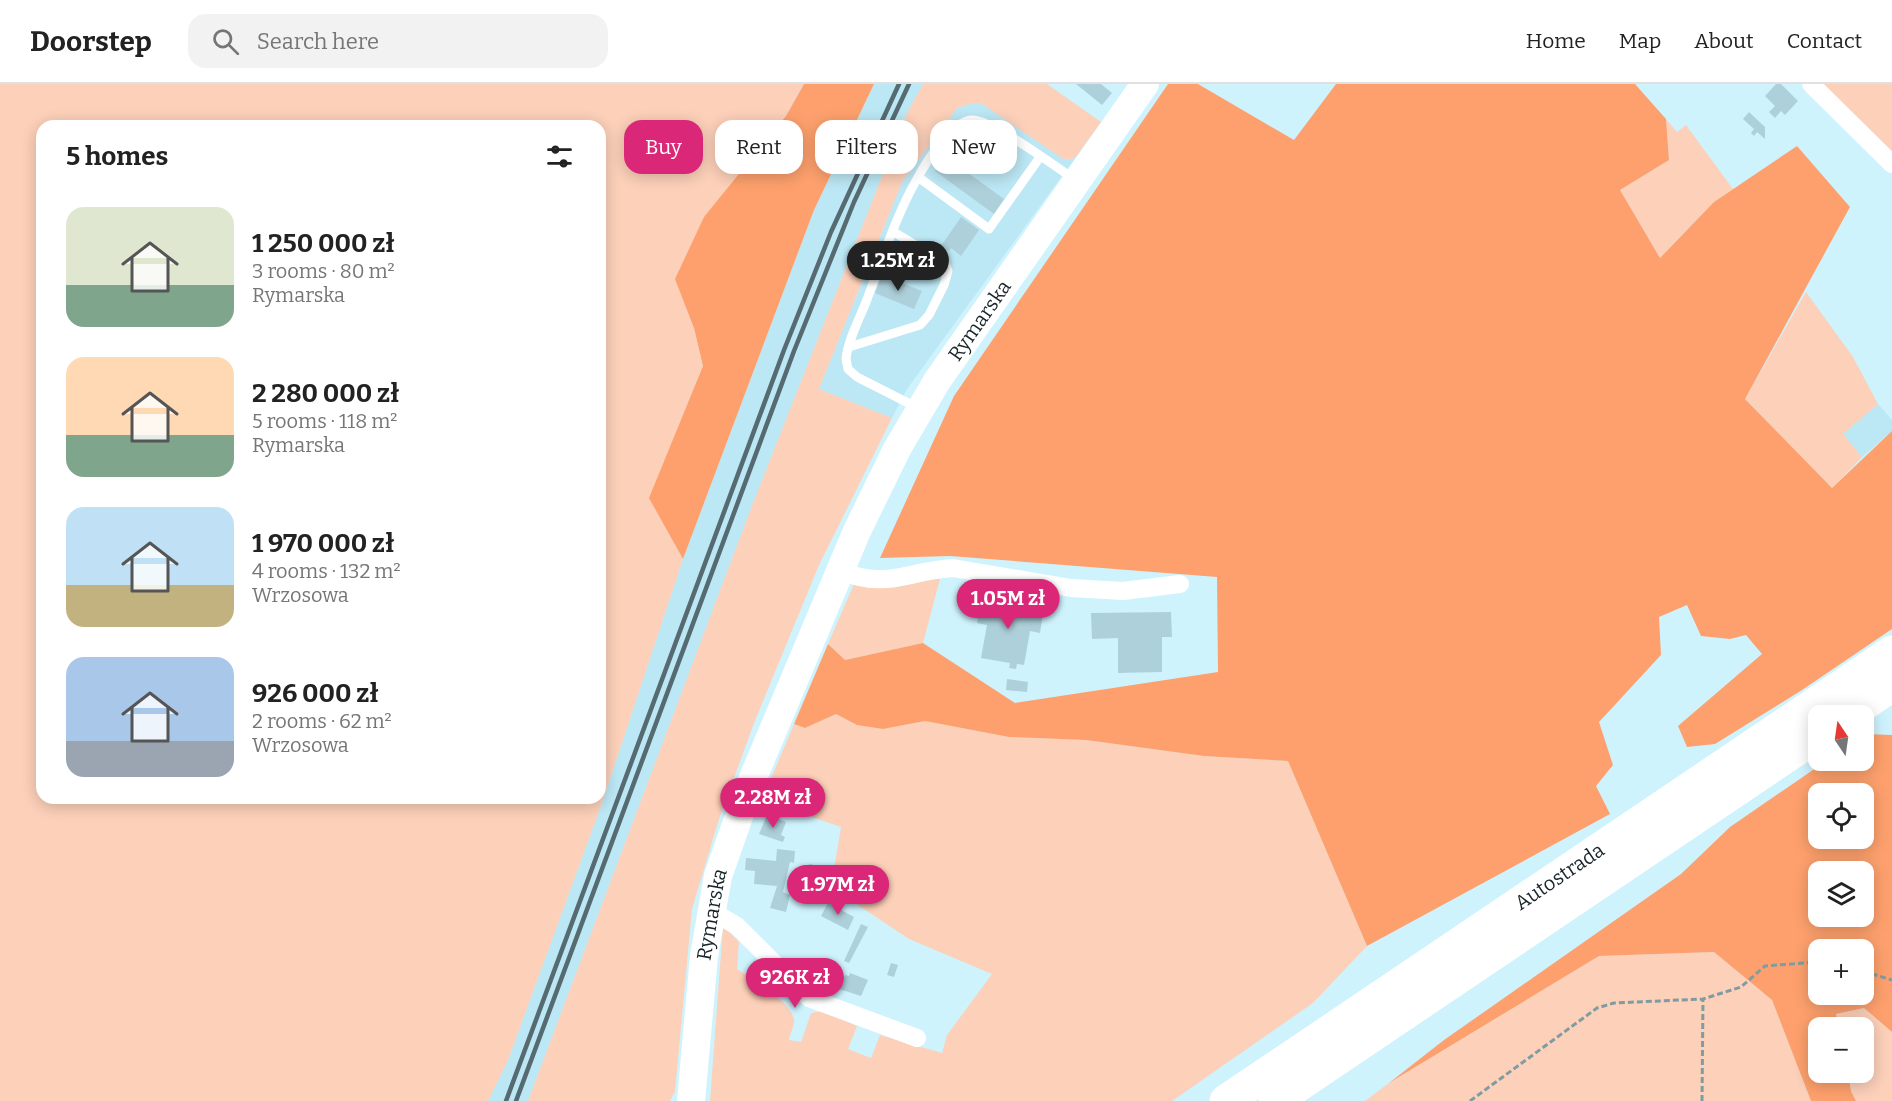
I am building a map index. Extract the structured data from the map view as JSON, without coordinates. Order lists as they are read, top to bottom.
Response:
{
  "streets": {
    "highway": ["Autostrada"],
    "main road": ["Rymarska"]
  },
  "north": "top",
  "page": {
    "header": "Doorstep",
    "search": "Search here",
    "nav": [
      "Home",
      "Map",
      "About",
      "Contact"
    ],
    "chip": [
      "Buy",
      "Rent",
      "Filters",
      "New"
    ],
    "heading": "5 homes",
    "list": [
      {
        "name": "1 250 000 zł",
        "note": "3 rooms · 80 m² · Rymarska"
      },
      {
        "name": "2 280 000 zł",
        "note": "5 rooms · 118 m² · Rymarska"
      },
      {
        "name": "1 970 000 zł",
        "note": "4 rooms · 132 m² · Wrzosowa"
      },
      {
        "name": "926 000 zł",
        "note": "2 rooms · 62 m² · Wrzosowa"
      }
    ],
    "price": [
      "1.25M zł",
      "1.05M zł",
      "2.28M zł",
      "1.97M zł",
      "926K zł"
    ],
    "map_buttons": ["+", "−"]
  }
}
